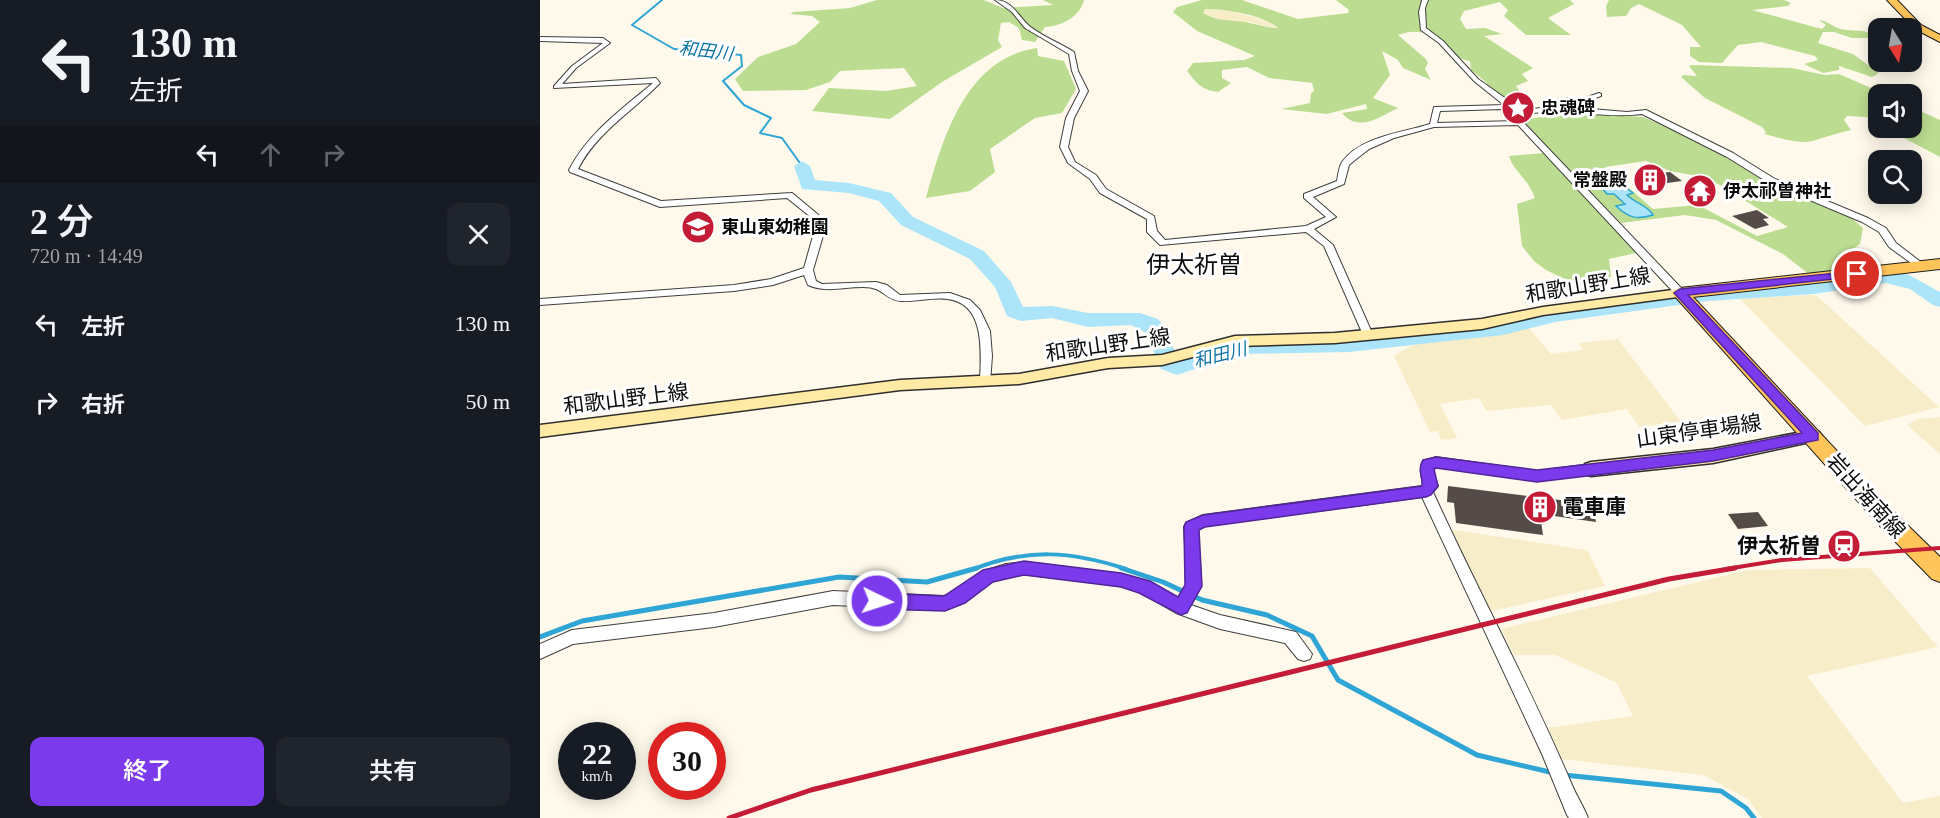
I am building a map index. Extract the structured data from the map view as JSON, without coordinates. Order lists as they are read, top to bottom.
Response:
{
  "streets": {
    "main road": ["和歌山野上線", "山東停車場線", "岩出海南線"]
  },
  "crossings": [
    ["和歌山野上線", "岩出海南線"],
    ["山東停車場線", "岩出海南線"]
  ],
  "districts": ["伊太祈曽"],
  "water": ["和田川"],
  "places": {
    "place": ["忠魂碑"],
    "building": ["常盤殿", "電車庫"],
    "temple": ["伊太祁曽神社"],
    "school or university": ["東山東幼稚園"],
    "station": ["伊太祈曽"]
  },
  "north": "bottom",
  "page": {
    "turn": ["130 m", "左折"],
    "heading": ["2 分", "720 m · 14:49"],
    "list": [
      {
        "name": "左折",
        "value": "130 m"
      },
      {
        "name": "右折",
        "value": "50 m"
      }
    ],
    "speed": "22 km/h",
    "limit": "30",
    "buttons": ["終了", "共有"]
  }
}
